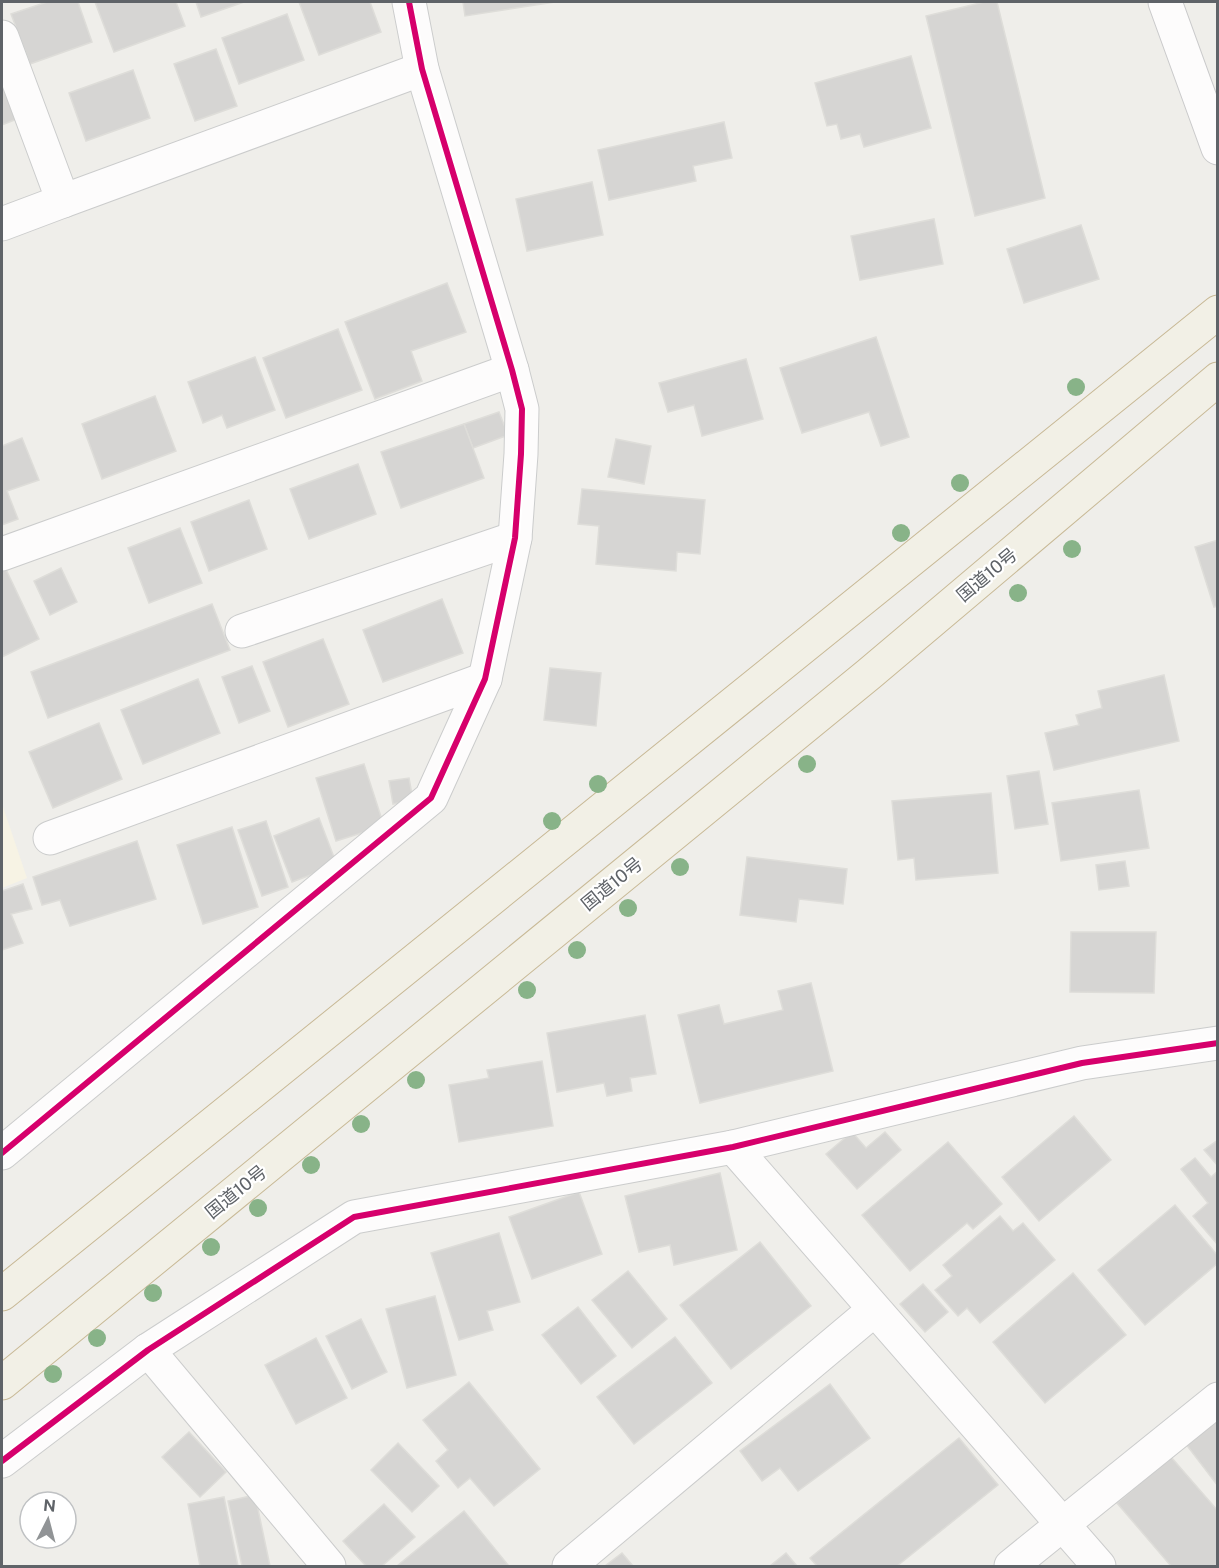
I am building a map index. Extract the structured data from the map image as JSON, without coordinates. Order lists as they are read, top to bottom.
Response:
{
  "streets": {
    "highway": ["国道10号"]
  },
  "north": "top"
}
